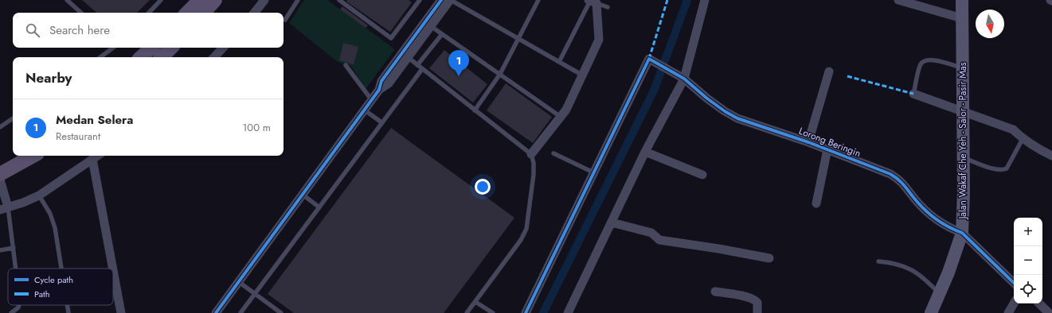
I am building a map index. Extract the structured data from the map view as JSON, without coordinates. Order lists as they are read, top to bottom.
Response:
{
  "streets": {
    "main road": ["Jalan Wakaf Che Yeh - Salor - Pasir Mas"],
    "street": ["Lorong Beringin"]
  },
  "crossings": [
    ["Jalan Wakaf Che Yeh - Salor - Pasir Mas", "Lorong Beringin"]
  ],
  "legend": ["Cycle path", "Path"],
  "north": "bottom",
  "page": {
    "search": "Search here",
    "pins": "1",
    "heading": "Nearby",
    "list": [
      {
        "mark": "1",
        "name": "Medan Selera",
        "note": "Restaurant",
        "value": "100 m"
      }
    ],
    "map_buttons": ["+", "−"]
  }
}
